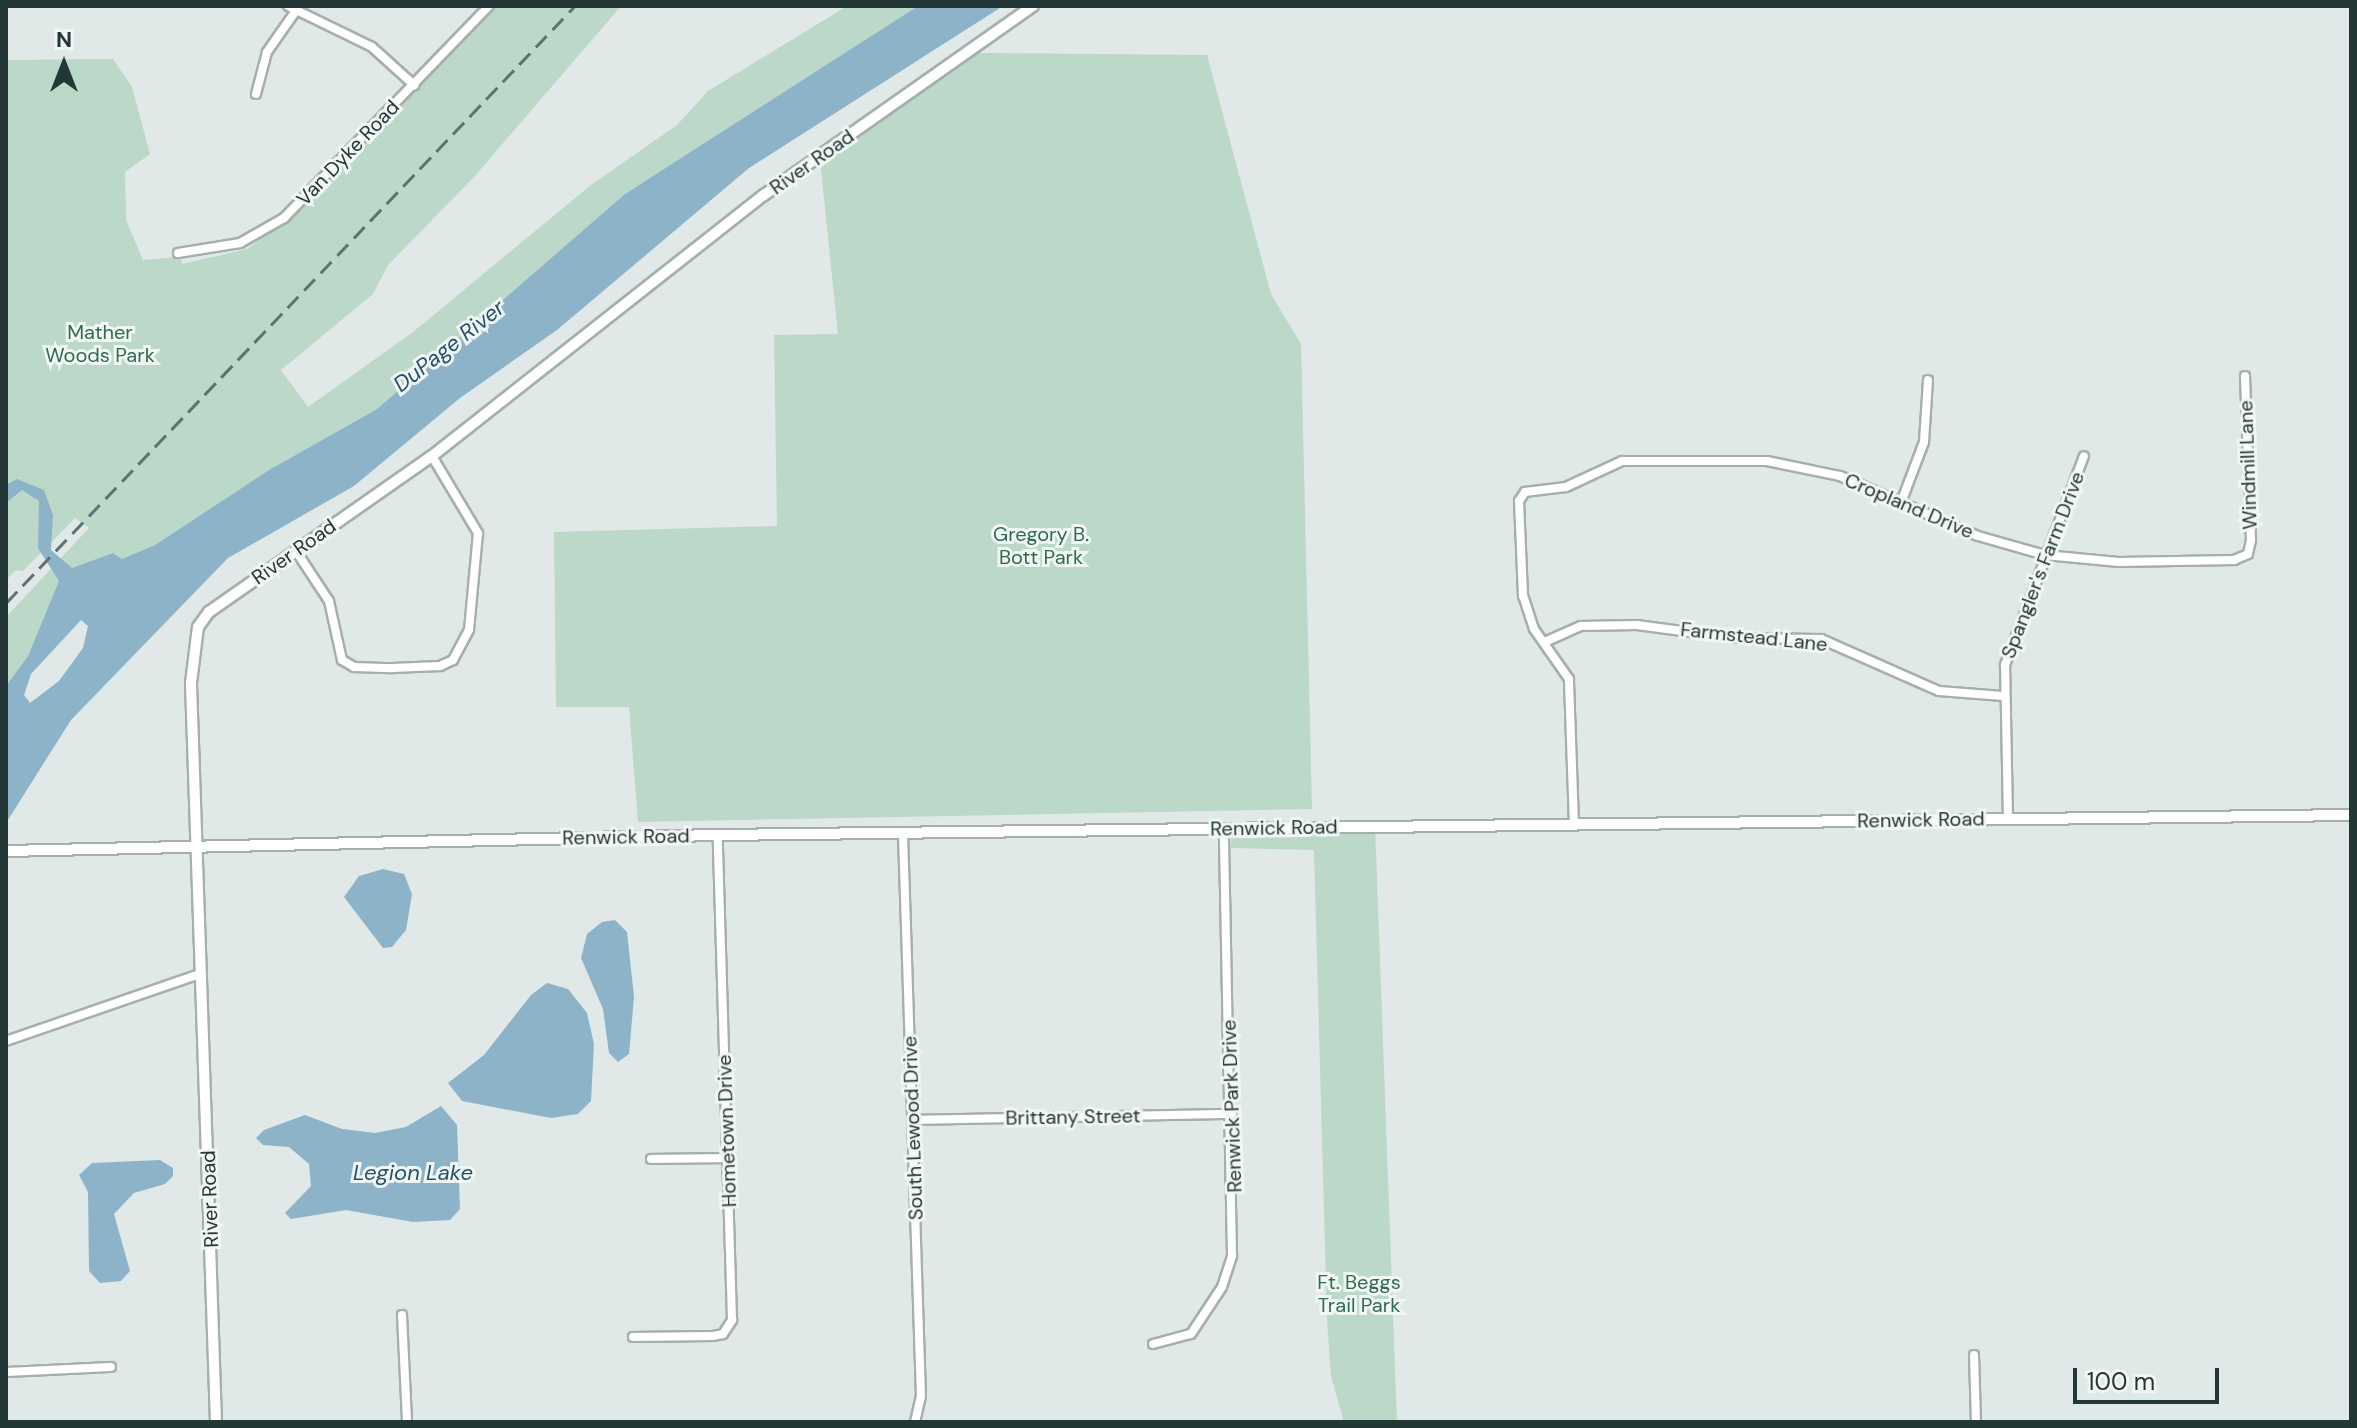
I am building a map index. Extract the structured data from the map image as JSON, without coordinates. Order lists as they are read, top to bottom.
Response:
{
  "streets": {
    "street": [
      "Van Dyke Road",
      "River Road",
      "Windmill Lane",
      "Cropland Drive",
      "Spangler's Farm Drive",
      "Farmstead Lane",
      "Renwick Road",
      "Renwick Park Drive",
      "Brittany Street",
      "South Lewood Drive",
      "Hometown Drive"
    ]
  },
  "crossings": [
    ["River Road", "Renwick Road"],
    ["Windmill Lane", "Cropland Drive"],
    ["Cropland Drive", "Spangler's Farm Drive"],
    ["Cropland Drive", "Farmstead Lane"],
    ["Spangler's Farm Drive", "Farmstead Lane"],
    ["Spangler's Farm Drive", "Renwick Road"],
    ["Renwick Road", "Renwick Park Drive"],
    ["Renwick Road", "South Lewood Drive"],
    ["Renwick Road", "Hometown Drive"],
    ["Renwick Park Drive", "Brittany Street"],
    ["Brittany Street", "South Lewood Drive"]
  ],
  "water": ["DuPage River", "Legion Lake"],
  "parks": ["Mather Woods Park", "Gregory B. Bott Park", "Ft. Beggs Trail Park"],
  "scale_bar": "100 m",
  "north": "top"
}
